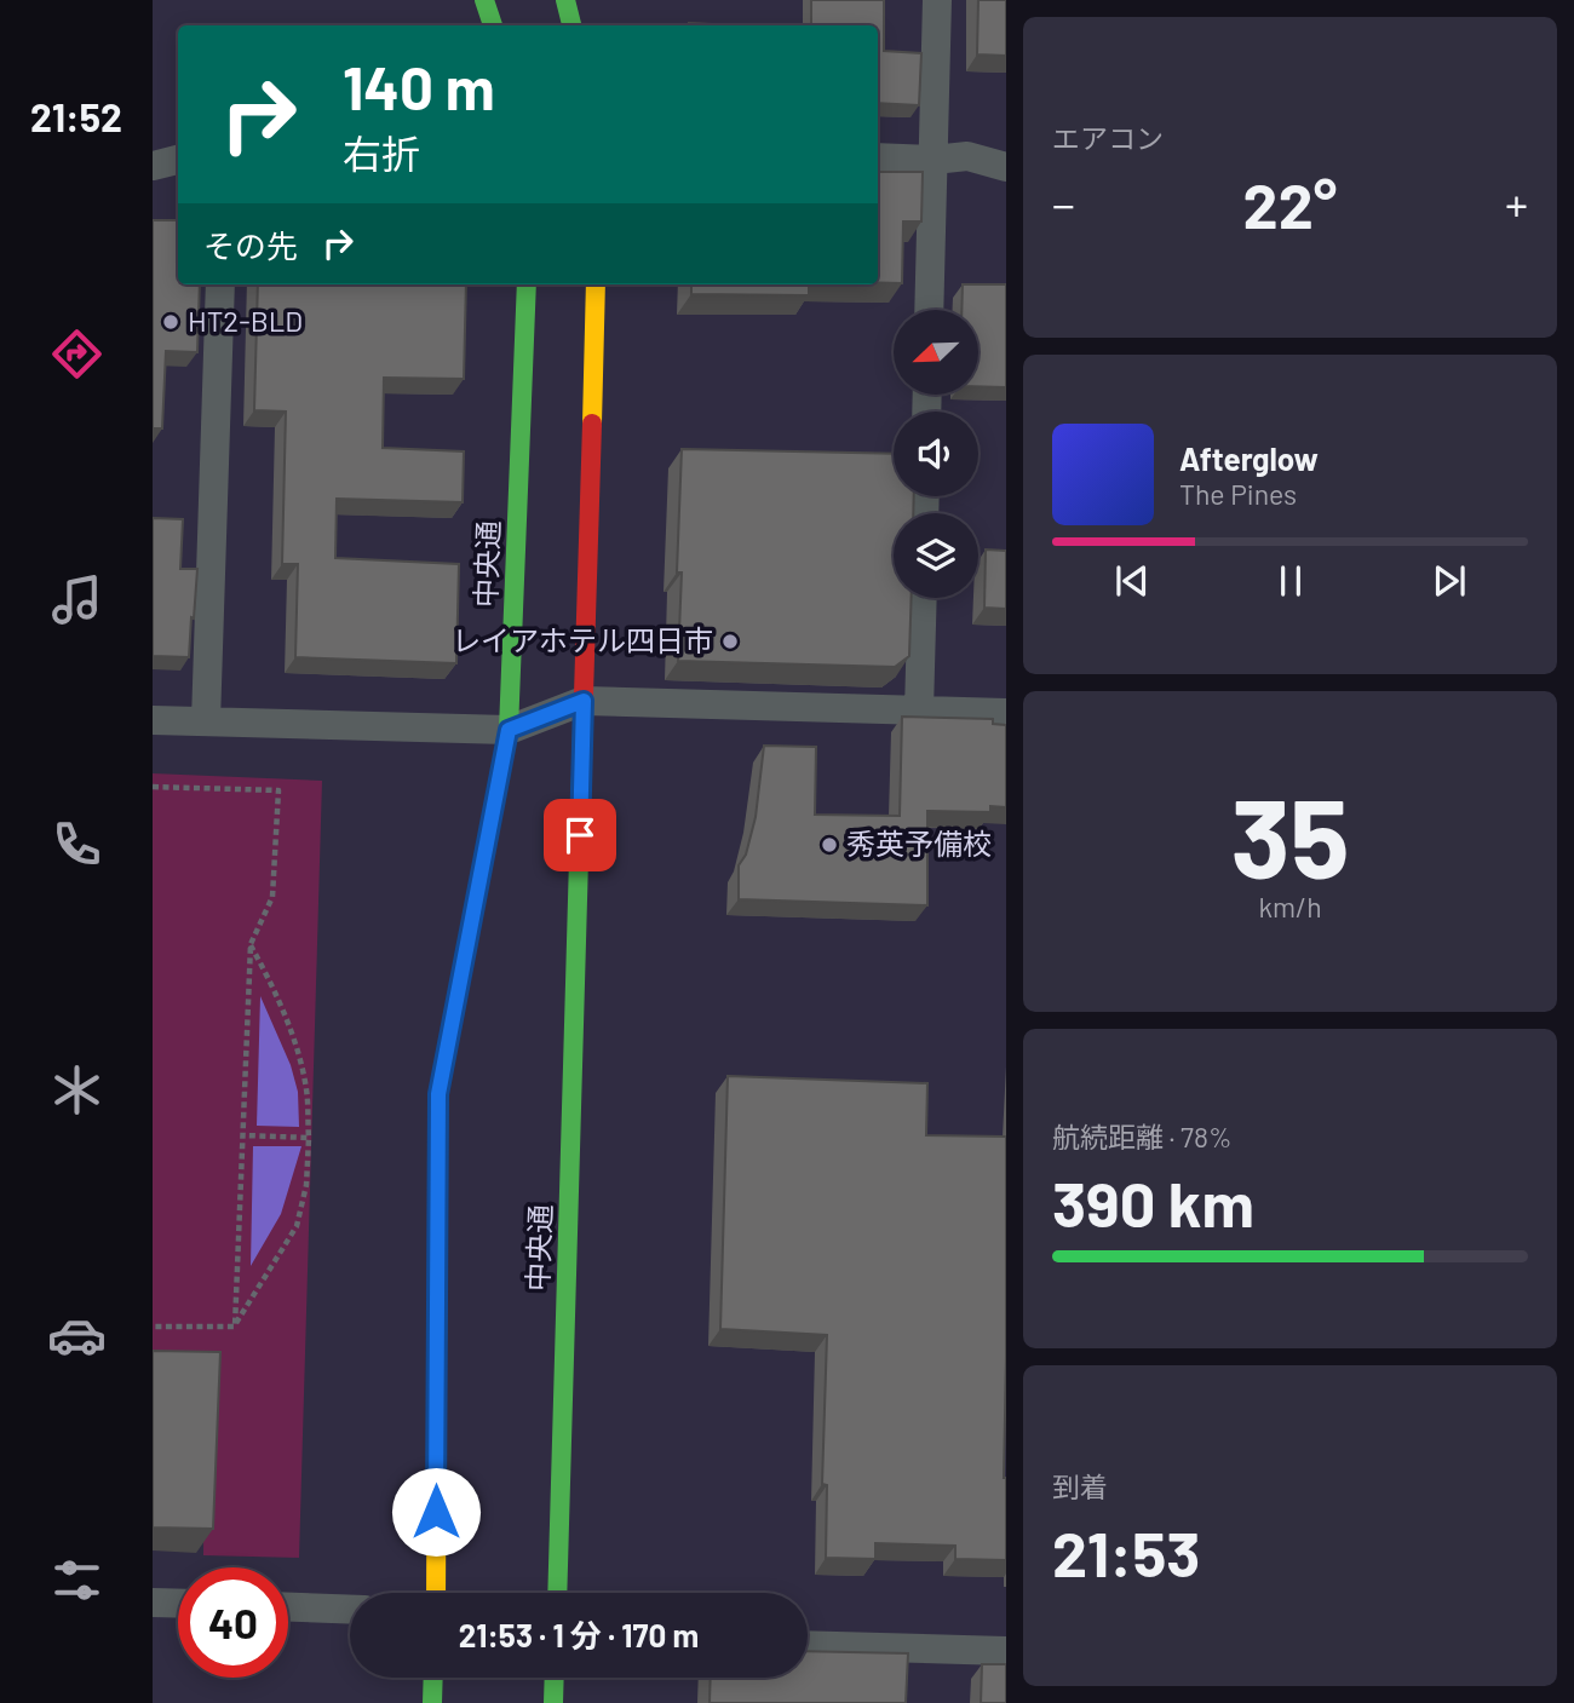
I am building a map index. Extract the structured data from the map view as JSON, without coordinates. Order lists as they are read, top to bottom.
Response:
{
  "streets": {
    "street": ["中央通"]
  },
  "places": ["HT2-BLD", "レイアホテル四日市", "秀英予備校"],
  "north": "bottom left",
  "page": {
    "tabs": "21:52",
    "tile": [
      "エアコン",
      ["35", "km/h"],
      ["航続距離 · 78%", "390 km"],
      ["到着", "21:53"]
    ],
    "turn": ["140 m", "右折"],
    "heat": ["−", "22°", "+"],
    "then": "その先",
    "song": ["Afterglow", "The Pines"],
    "limit": "40",
    "trip": "21:53 · 1 分 · 170 m"
  }
}
